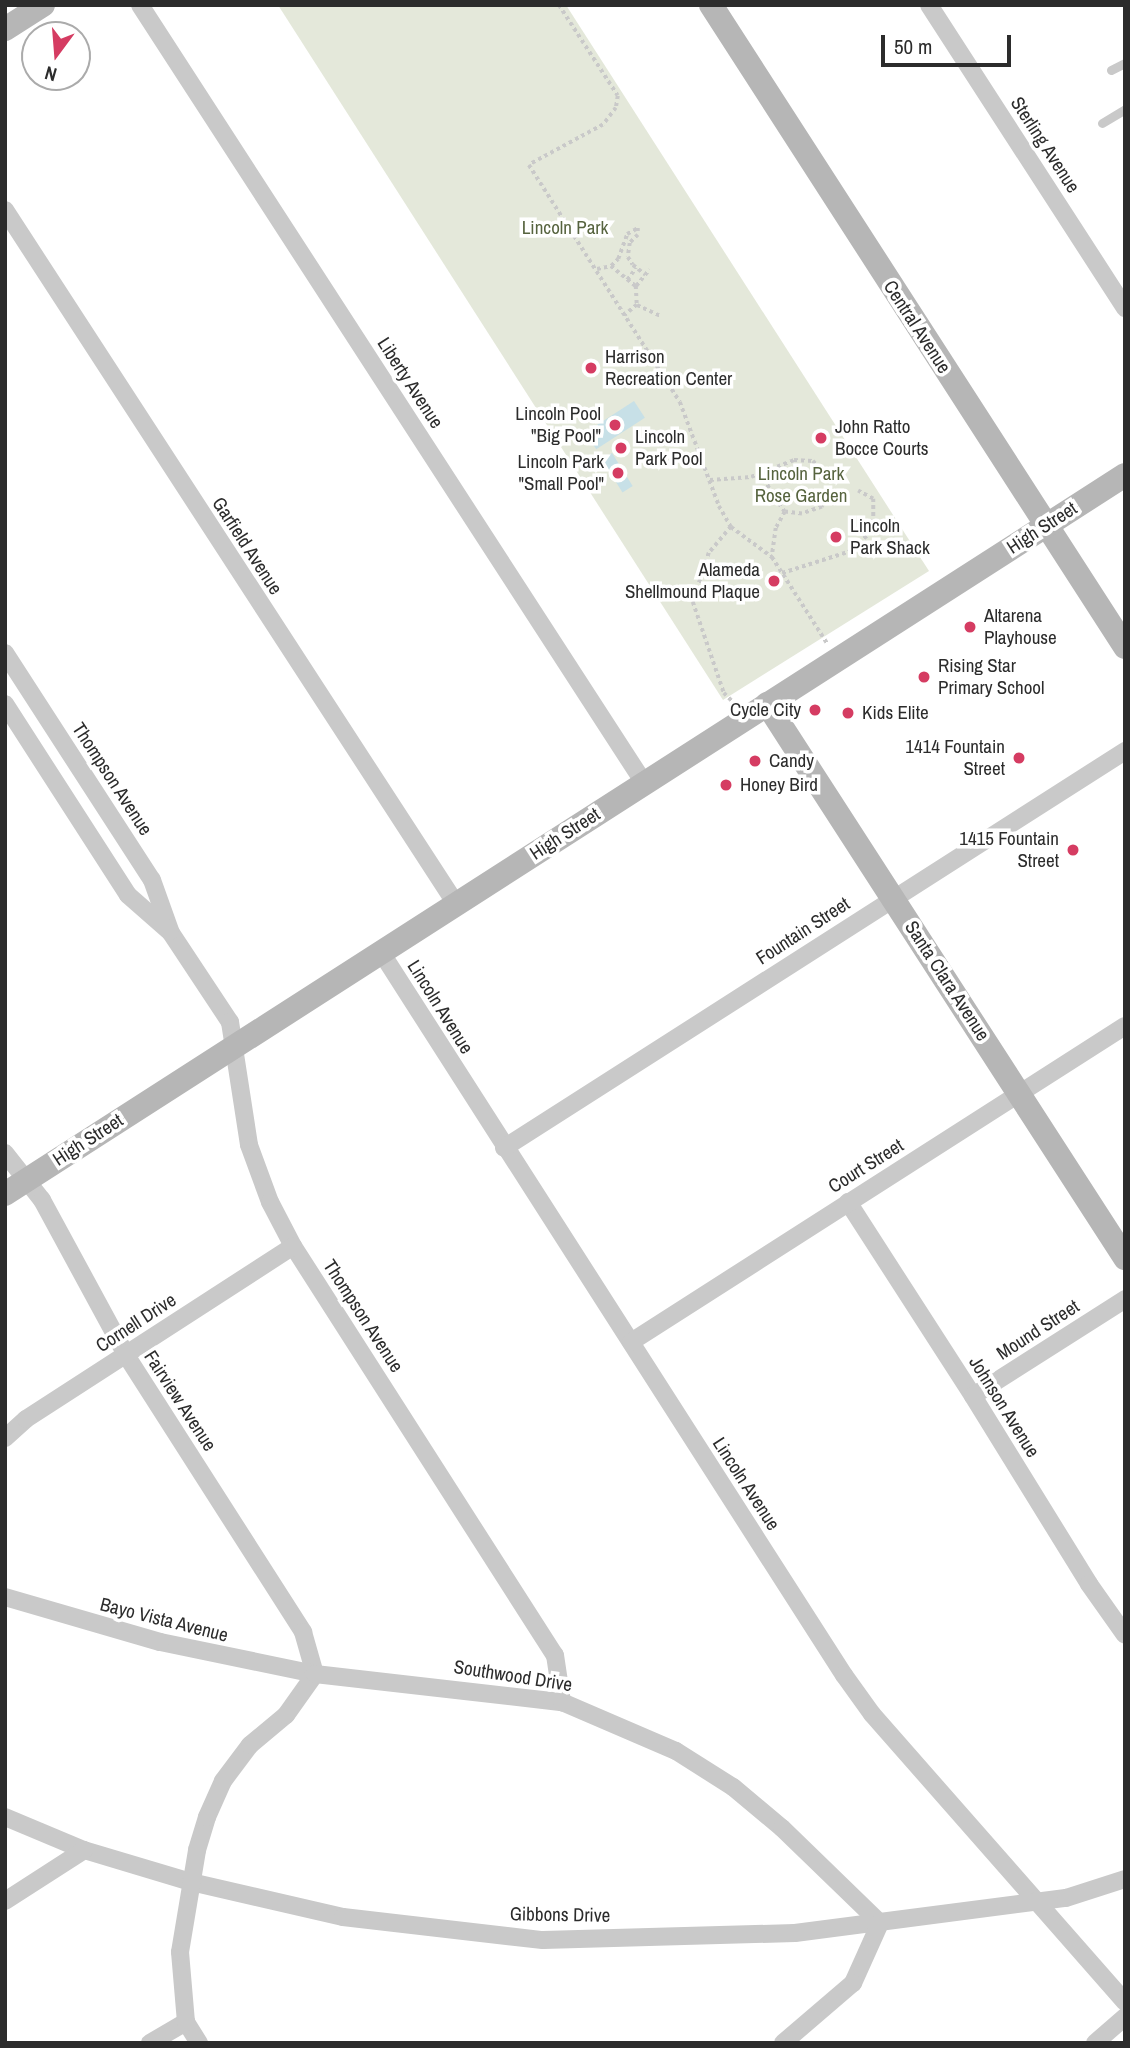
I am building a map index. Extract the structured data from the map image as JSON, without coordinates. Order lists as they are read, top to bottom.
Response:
{
  "streets": {
    "street": [
      "Sterling Avenue",
      "Central Avenue",
      "Liberty Avenue",
      "High Street",
      "Garfield Avenue",
      "Thompson Avenue",
      "Fountain Street",
      "Santa Clara Avenue",
      "Lincoln Avenue",
      "Court Street",
      "Cornell Drive",
      "Mound Street",
      "Fairview Avenue",
      "Johnson Avenue",
      "Bayo Vista Avenue",
      "Southwood Drive",
      "Gibbons Drive"
    ]
  },
  "crossings": [
    ["Central Avenue", "High Street"],
    ["Liberty Avenue", "High Street"],
    ["High Street", "Garfield Avenue"],
    ["High Street", "Thompson Avenue"],
    ["High Street", "Santa Clara Avenue"],
    ["High Street", "Lincoln Avenue"],
    ["High Street", "Fairview Avenue"],
    ["Thompson Avenue", "Cornell Drive"],
    ["Thompson Avenue", "Southwood Drive"],
    ["Fountain Street", "Santa Clara Avenue"],
    ["Fountain Street", "Lincoln Avenue"],
    ["Santa Clara Avenue", "Court Street"],
    ["Lincoln Avenue", "Court Street"],
    ["Lincoln Avenue", "Gibbons Drive"],
    ["Court Street", "Johnson Avenue"],
    ["Cornell Drive", "Fairview Avenue"],
    ["Mound Street", "Johnson Avenue"],
    ["Fairview Avenue", "Bayo Vista Avenue"],
    ["Fairview Avenue", "Southwood Drive"],
    ["Bayo Vista Avenue", "Southwood Drive"],
    ["Southwood Drive", "Gibbons Drive"]
  ],
  "parks": ["Lincoln Park", "Lincoln Park Rose Garden"],
  "places": [
    "Harrison Recreation Center",
    "Lincoln Pool \"Big Pool\"",
    "John Ratto Bocce Courts",
    "Lincoln Park Pool",
    "Lincoln Park \"Small Pool\"",
    "Lincoln Park Shack",
    "Alameda Shellmound Plaque",
    "Altarena Playhouse",
    "Rising Star Primary School",
    "Cycle City",
    "Kids Elite",
    "1414 Fountain Street",
    "Candy",
    "Honey Bird",
    "1415 Fountain Street"
  ],
  "scale_bar": "50 m",
  "north": "bottom"
}
